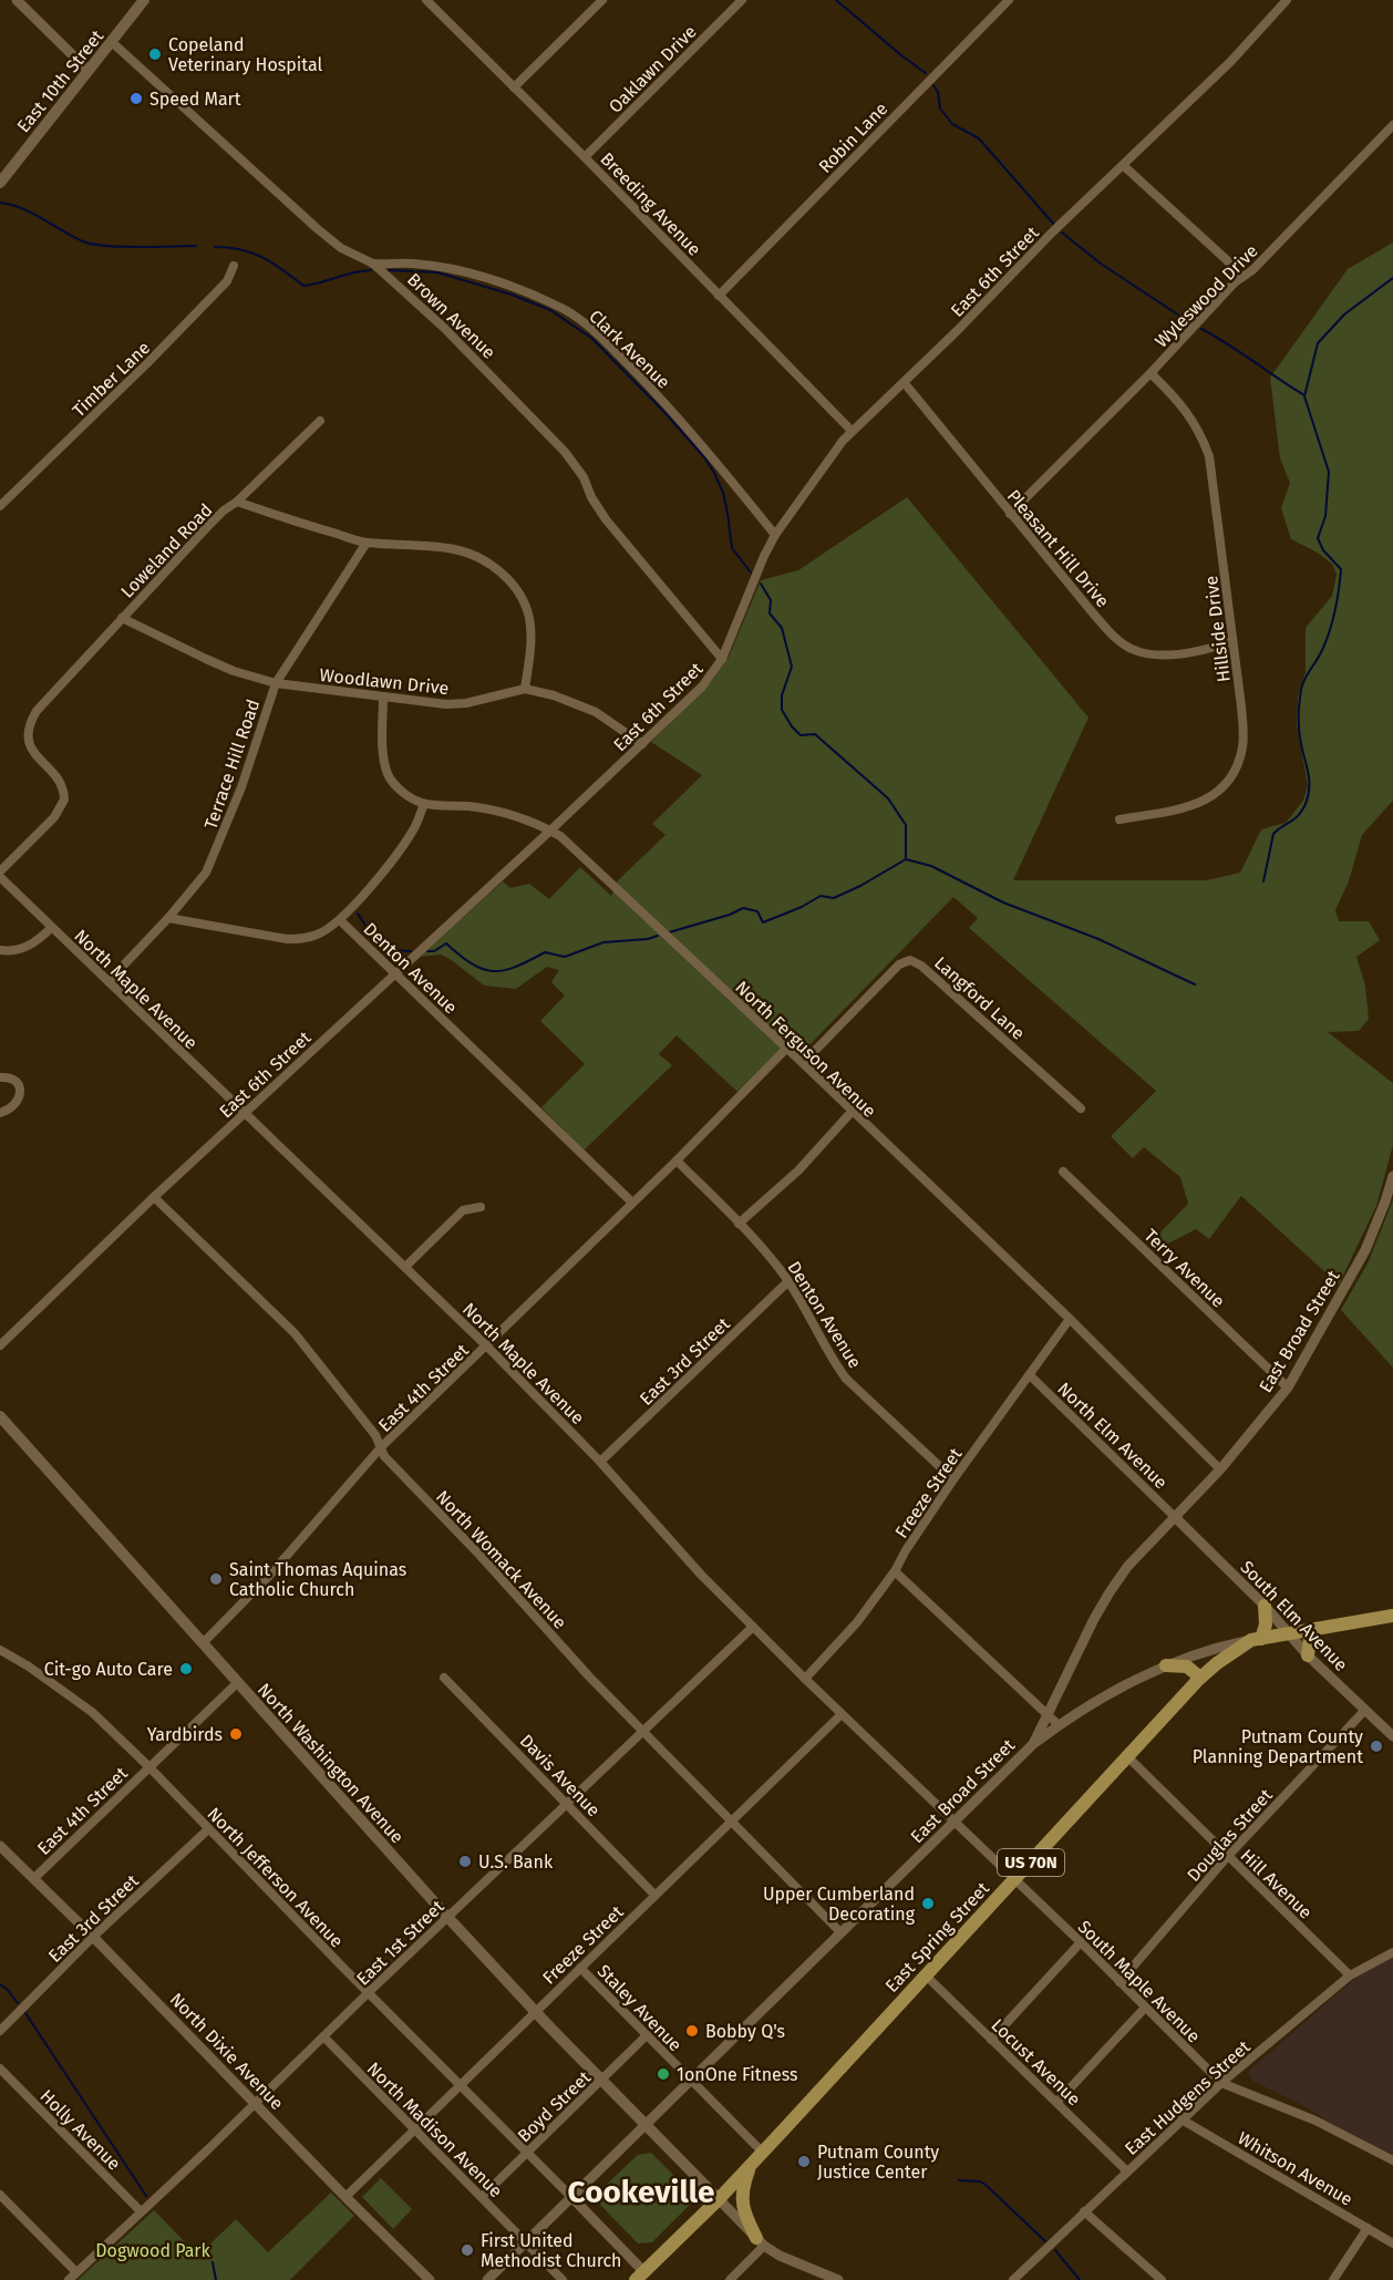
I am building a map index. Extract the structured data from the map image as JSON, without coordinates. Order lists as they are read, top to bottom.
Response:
{
  "streets": {
    "main road": [
      "East 10th Street",
      "North Washington Avenue",
      "US 70N",
      "East Spring Street"
    ],
    "street": [
      "Oaklawn Drive",
      "Robin Lane",
      "Breeding Avenue",
      "East 6th Street",
      "Wyleswood Drive",
      "Brown Avenue",
      "Clark Avenue",
      "Timber Lane",
      "Pleasant Hill Drive",
      "Loweland Road",
      "Hillside Drive",
      "Woodlawn Drive",
      "Terrace Hill Road",
      "Denton Avenue",
      "North Maple Avenue",
      "Langford Lane",
      "North Ferguson Avenue",
      "Terry Avenue",
      "East Broad Street",
      "East 3rd Street",
      "East 4th Street",
      "North Elm Avenue",
      "Freeze Street",
      "North Womack Avenue",
      "South Elm Avenue",
      "Davis Avenue",
      "Douglas Street",
      "North Jefferson Avenue",
      "Hill Avenue",
      "East 1st Street",
      "South Maple Avenue",
      "Staley Avenue",
      "North Dixie Avenue",
      "Locust Avenue",
      "East Hudgens Street",
      "Boyd Street",
      "Holly Avenue",
      "North Madison Avenue",
      "Whitson Avenue"
    ]
  },
  "crossings": [
    ["Oaklawn Drive", "Breeding Avenue"],
    ["East 10th Street", "Brown Avenue"],
    ["Robin Lane", "Breeding Avenue"],
    ["Breeding Avenue", "East 6th Street"],
    ["East 6th Street", "Brown Avenue"],
    ["East 6th Street", "Clark Avenue"],
    ["East 6th Street", "Pleasant Hill Drive"],
    ["East 6th Street", "Woodlawn Drive"],
    ["East 6th Street", "Denton Avenue"],
    ["East 6th Street", "North Maple Avenue"],
    ["East 6th Street", "North Ferguson Avenue"],
    ["East 6th Street", "North Womack Avenue"],
    ["Wyleswood Drive", "Pleasant Hill Drive"],
    ["Wyleswood Drive", "Hillside Drive"],
    ["Brown Avenue", "Clark Avenue"],
    ["Pleasant Hill Drive", "Hillside Drive"],
    ["Loweland Road", "Woodlawn Drive"],
    ["Loweland Road", "Terrace Hill Road"],
    ["Woodlawn Drive", "Terrace Hill Road"],
    ["Terrace Hill Road", "North Maple Avenue"],
    ["Denton Avenue", "East 3rd Street"],
    ["Denton Avenue", "East 4th Street"],
    ["Denton Avenue", "Freeze Street"],
    ["North Maple Avenue", "East Broad Street"],
    ["North Maple Avenue", "East 3rd Street"],
    ["North Maple Avenue", "East 4th Street"],
    ["North Maple Avenue", "Freeze Street"],
    ["North Maple Avenue", "East Spring Street"],
    ["North Maple Avenue", "East 1st Street"],
    ["North Maple Avenue", "South Maple Avenue"],
    ["Langford Lane", "North Ferguson Avenue"],
    ["North Ferguson Avenue", "East Broad Street"],
    ["North Ferguson Avenue", "East 4th Street"],
    ["North Ferguson Avenue", "Freeze Street"],
    ["Terry Avenue", "East Broad Street"],
    ["East Broad Street", "North Elm Avenue"],
    ["East Broad Street", "North Womack Avenue"],
    ["East Broad Street", "South Elm Avenue"],
    ["East Broad Street", "North Washington Avenue"],
    ["East Broad Street", "North Jefferson Avenue"],
    ["East Broad Street", "Staley Avenue"],
    ["East Broad Street", "North Madison Avenue"],
    ["East 3rd Street", "North Jefferson Avenue"],
    ["East 3rd Street", "North Dixie Avenue"],
    ["East 4th Street", "North Womack Avenue"],
    ["East 4th Street", "North Washington Avenue"],
    ["East 4th Street", "North Jefferson Avenue"],
    ["East 4th Street", "North Dixie Avenue"],
    ["North Elm Avenue", "Freeze Street"],
    ["North Elm Avenue", "South Elm Avenue"],
    ["Freeze Street", "North Womack Avenue"],
    ["Freeze Street", "North Washington Avenue"],
    ["Freeze Street", "Davis Avenue"],
    ["Freeze Street", "North Jefferson Avenue"],
    ["Freeze Street", "Staley Avenue"],
    ["Freeze Street", "North Dixie Avenue"],
    ["Freeze Street", "North Madison Avenue"],
    ["North Womack Avenue", "East 1st Street"],
    ["South Elm Avenue", "Douglas Street"],
    ["South Elm Avenue", "East Spring Street"],
    ["North Washington Avenue", "East Spring Street"],
    ["North Washington Avenue", "East 1st Street"],
    ["North Washington Avenue", "Boyd Street"],
    ["Davis Avenue", "East 1st Street"],
    ["Douglas Street", "Hill Avenue"],
    ["Douglas Street", "South Maple Avenue"],
    ["North Jefferson Avenue", "East 1st Street"],
    ["North Jefferson Avenue", "Boyd Street"],
    ["Hill Avenue", "East Spring Street"],
    ["Hill Avenue", "East Hudgens Street"],
    ["East Spring Street", "South Maple Avenue"],
    ["East Spring Street", "Staley Avenue"],
    ["East Spring Street", "Locust Avenue"],
    ["East 1st Street", "North Dixie Avenue"],
    ["East 1st Street", "Holly Avenue"],
    ["East 1st Street", "North Madison Avenue"],
    ["South Maple Avenue", "East Hudgens Street"],
    ["Staley Avenue", "Boyd Street"],
    ["Locust Avenue", "East Hudgens Street"],
    ["East Hudgens Street", "Whitson Avenue"],
    ["Boyd Street", "North Madison Avenue"]
  ],
  "districts": ["Cookeville"],
  "parks": ["Dogwood Park"],
  "places": [
    "Copeland Veterinary Hospital",
    "Speed Mart",
    "Saint Thomas Aquinas Catholic Church",
    "Cit-go Auto Care",
    "Yardbirds",
    "Putnam County Planning Department",
    "U.S. Bank",
    "Upper Cumberland Decorating",
    "Bobby Q's",
    "1onOne Fitness",
    "Putnam County Justice Center",
    "First United Methodist Church"
  ]
}
